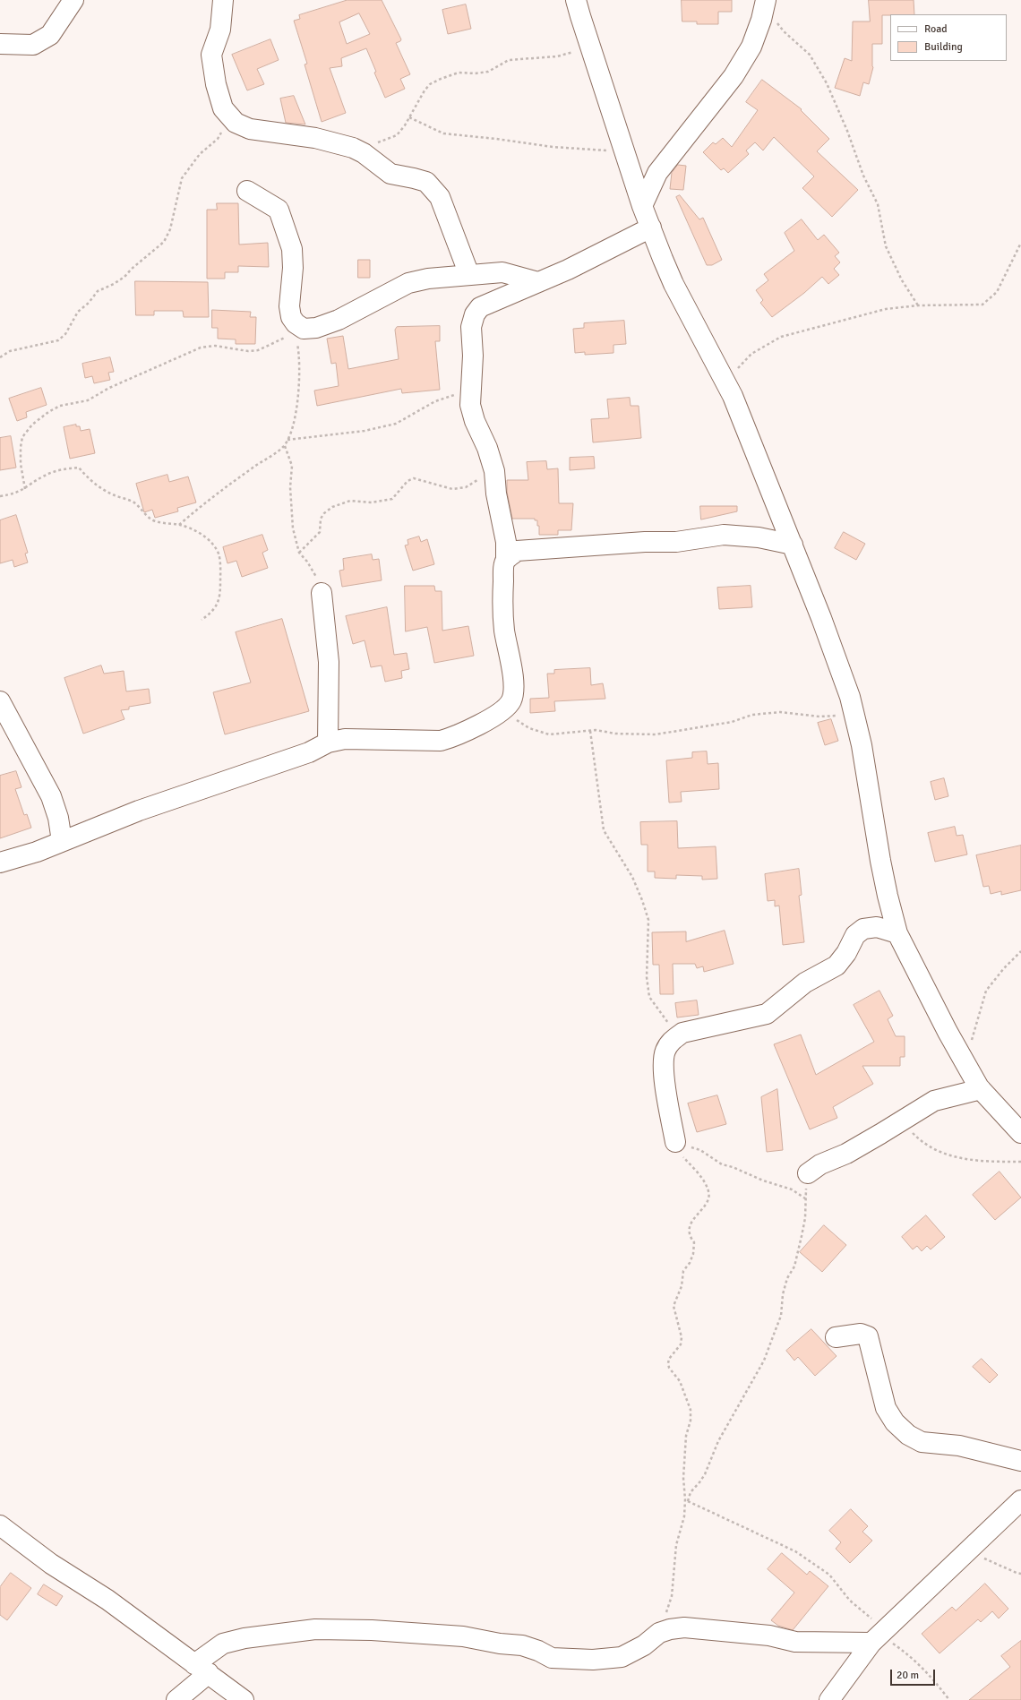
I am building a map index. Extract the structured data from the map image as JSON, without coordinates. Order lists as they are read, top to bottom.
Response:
{
  "legend": ["Road", "Building"],
  "scale_bar": "20 m"
}
